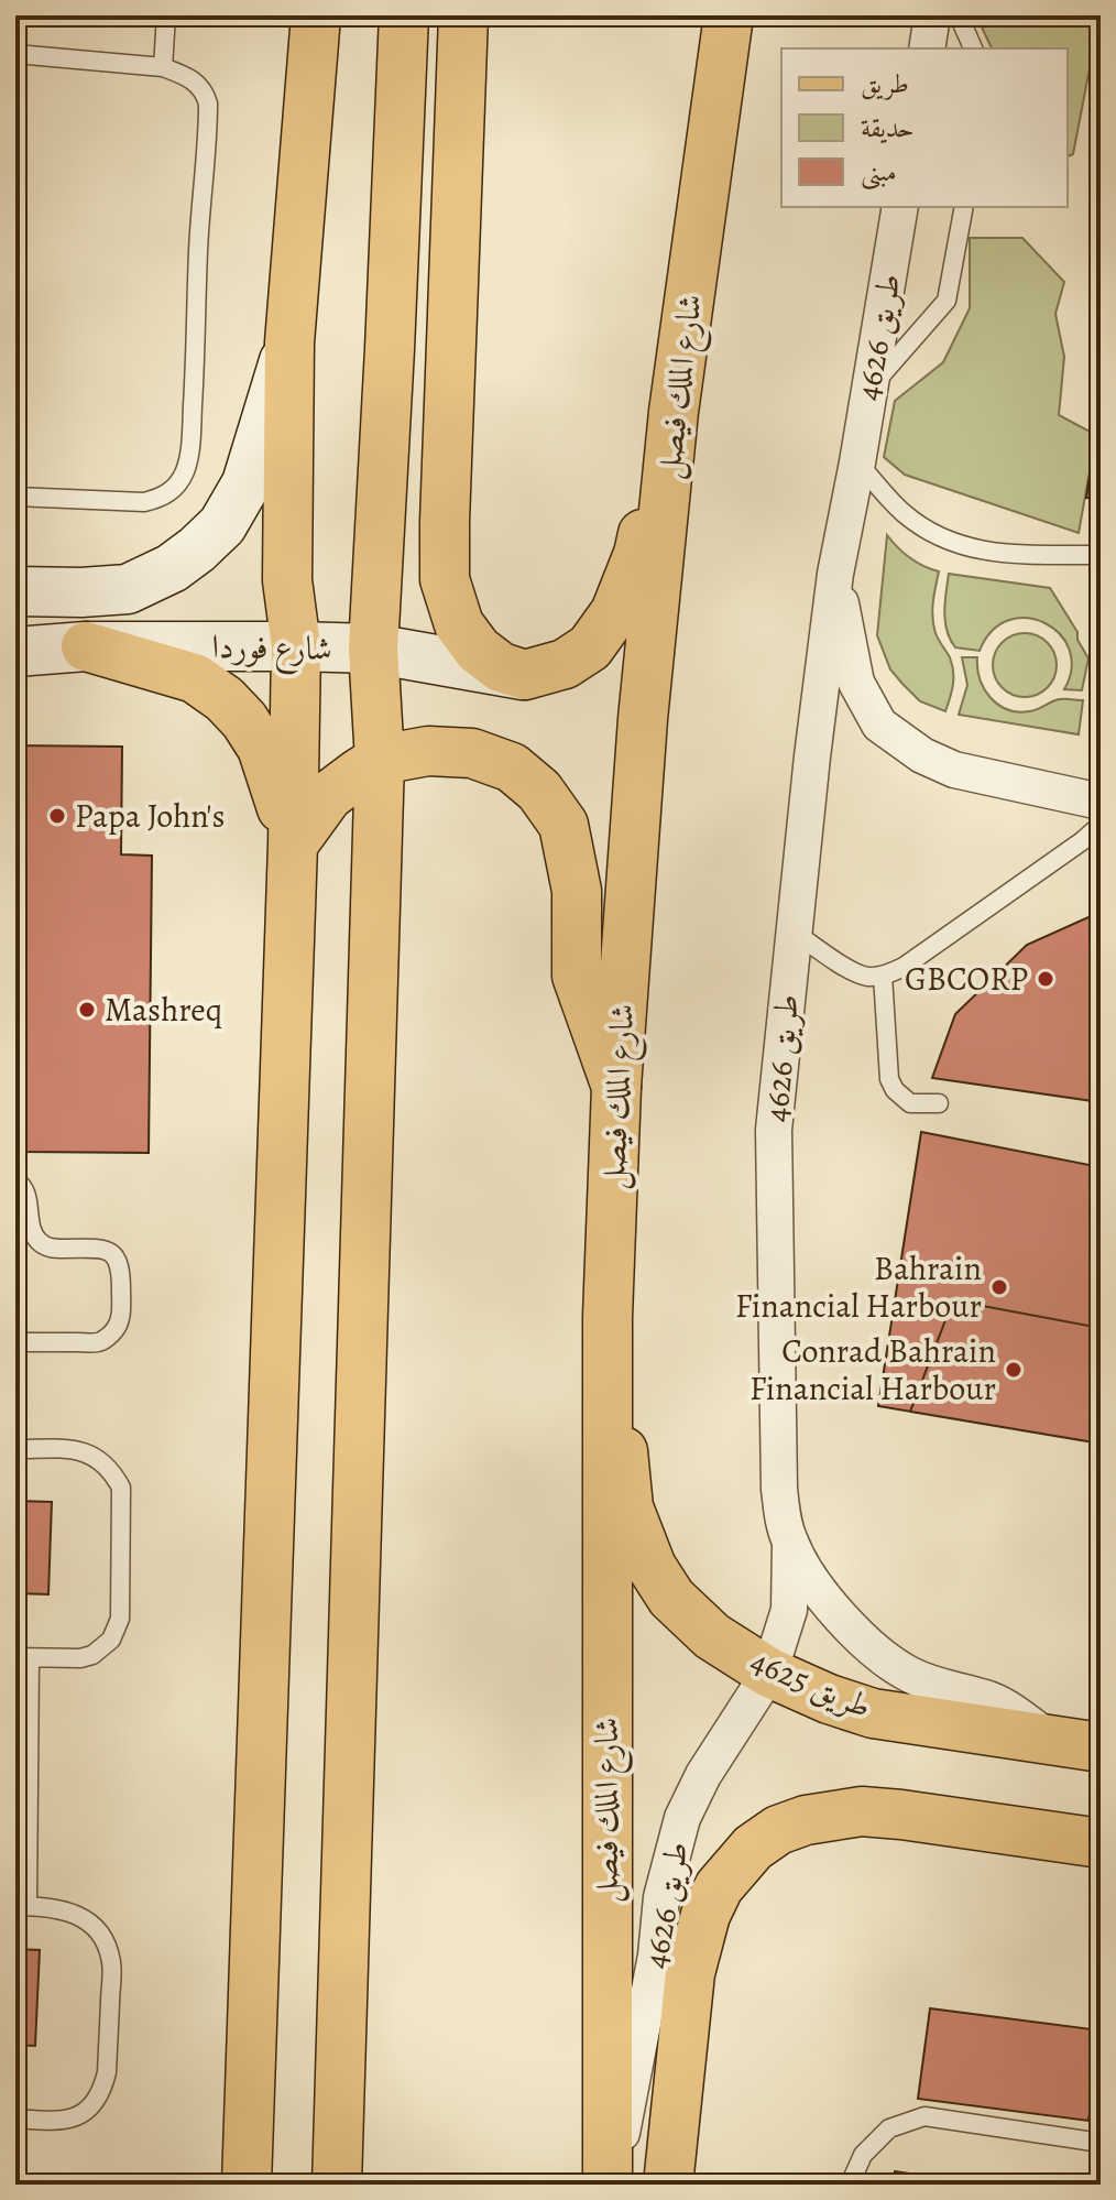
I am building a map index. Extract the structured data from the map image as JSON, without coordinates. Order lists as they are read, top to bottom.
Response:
{
  "streets": {
    "main road": ["شارع الملك فيصل", "شارع فوردا", "طريق 4625"],
    "street": ["طريق 4626"]
  },
  "crossings": [
    ["طريق 4626", "شارع الملك فيصل"],
    ["طريق 4626", "طريق 4625"],
    ["شارع الملك فيصل", "طريق 4625"]
  ],
  "places": [
    "Papa John's",
    "GBCORP",
    "Mashreq",
    "Bahrain Financial Harbour",
    "Conrad Bahrain Financial Harbour"
  ],
  "legend": ["طريق", "حديقة", "مبنى"]
}
